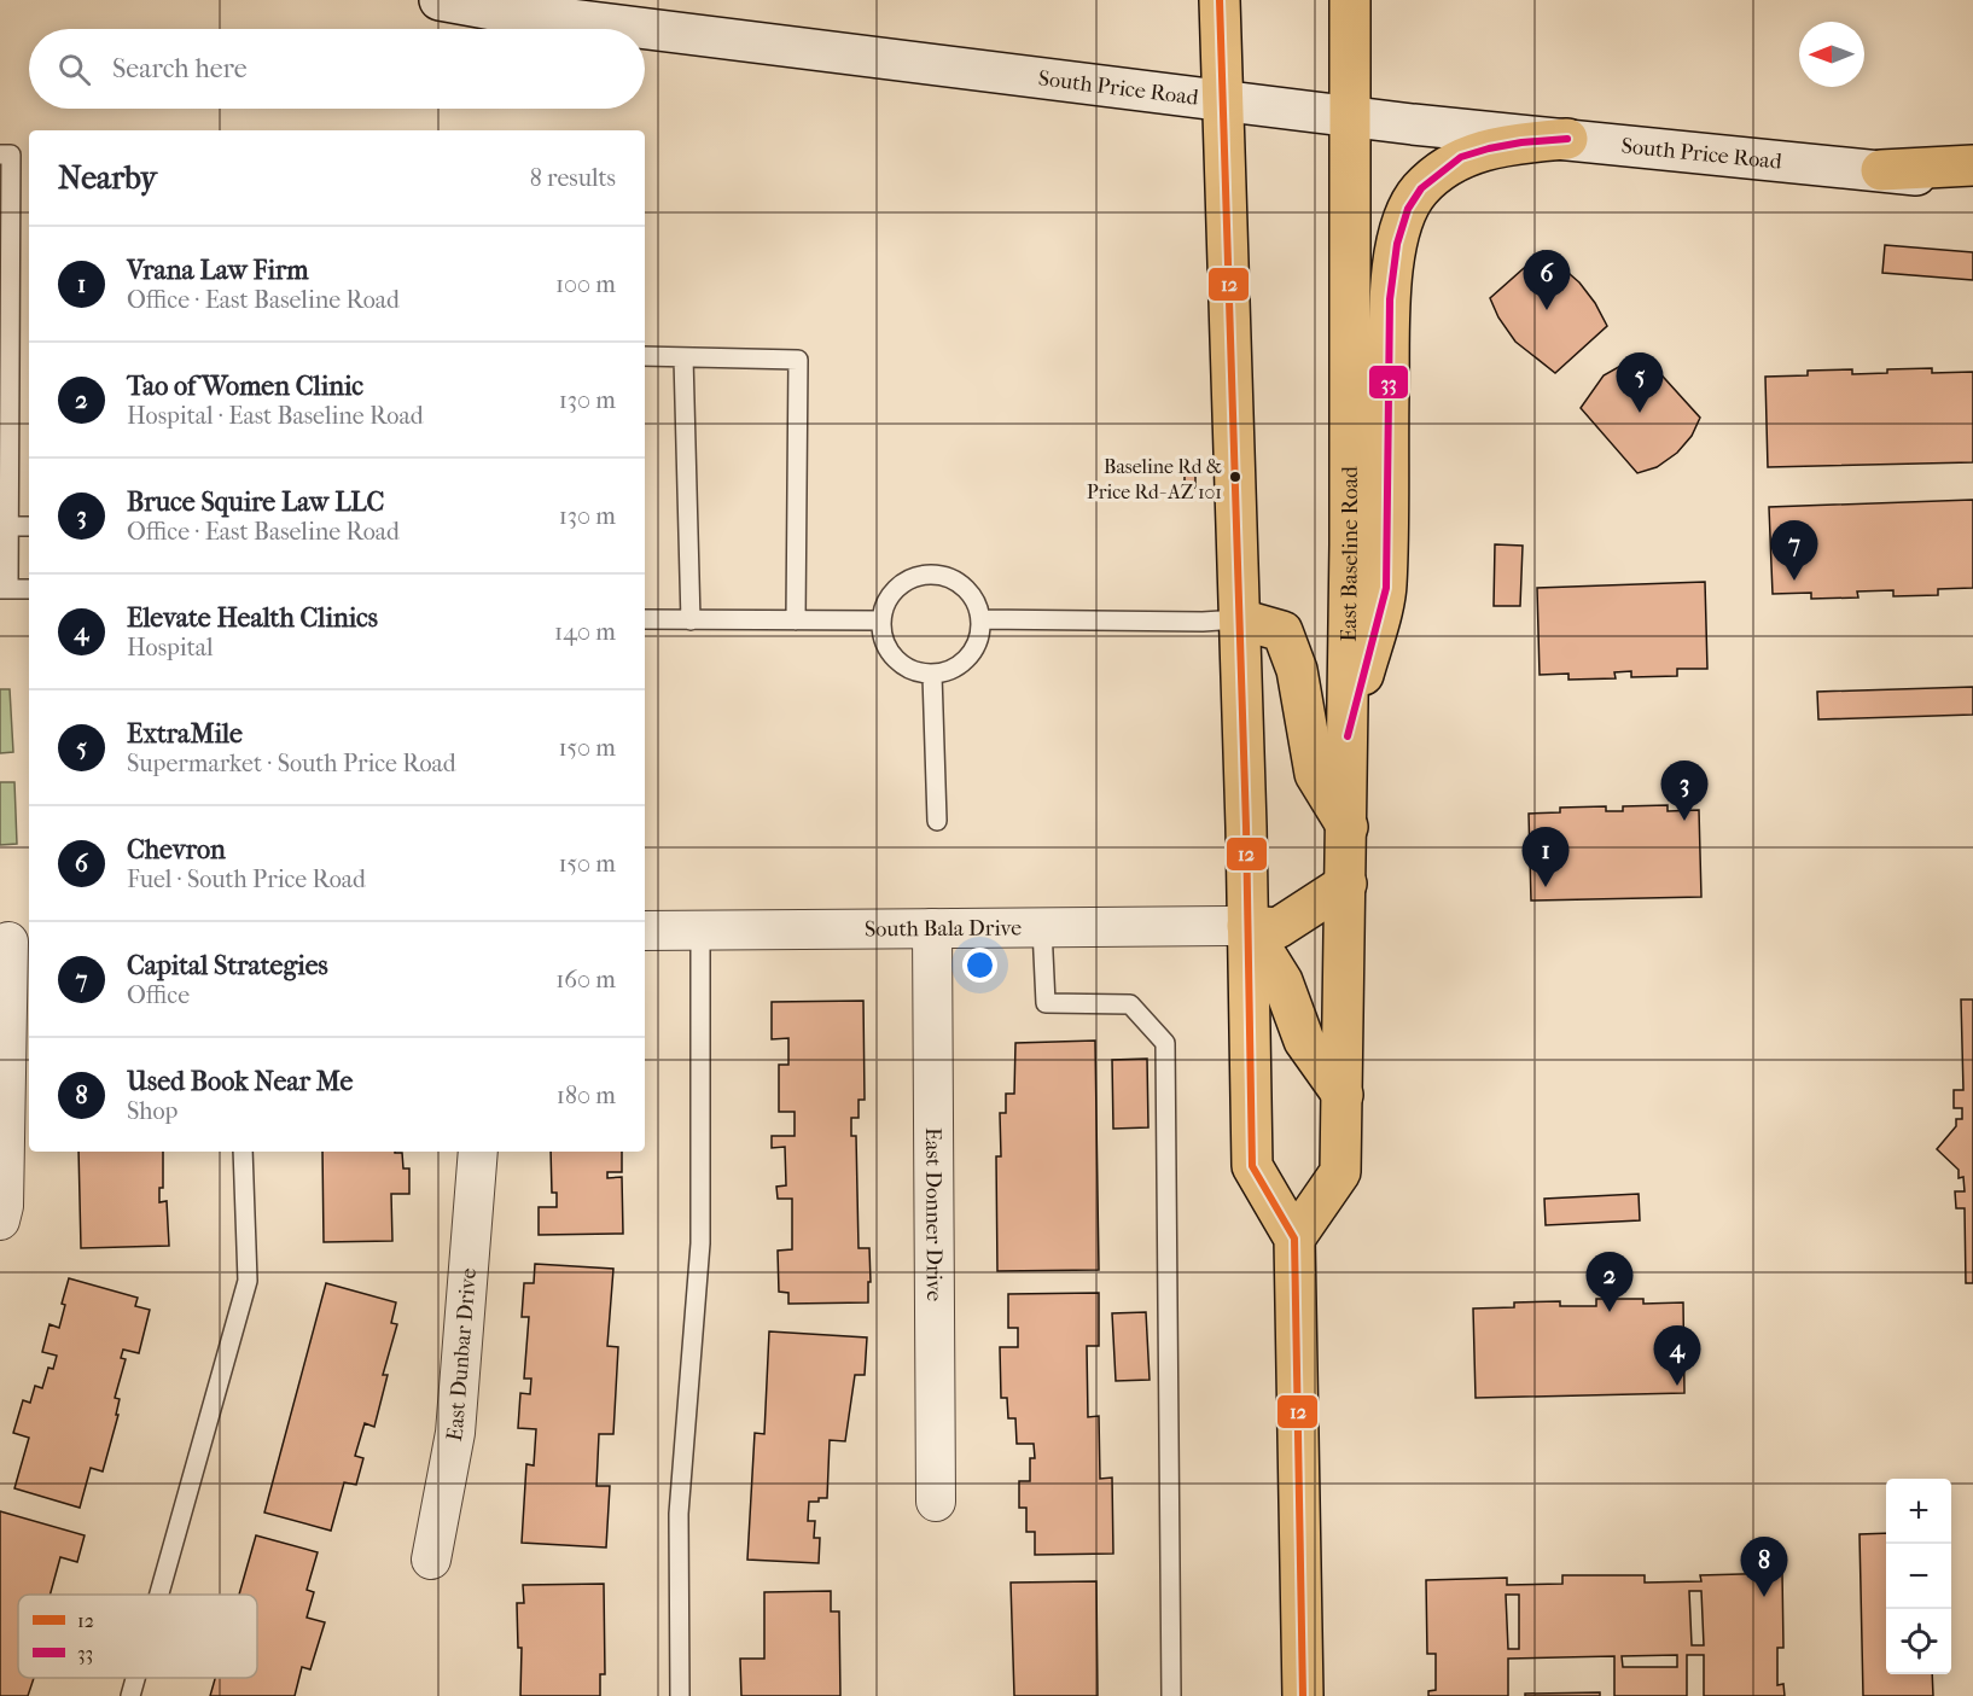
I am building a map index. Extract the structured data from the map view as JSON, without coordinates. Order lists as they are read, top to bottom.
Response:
{
  "streets": {
    "main road": ["South Price Road", "East Baseline Road"],
    "street": ["South Bala Drive", "East Donner Drive", "East Dunbar Drive"]
  },
  "crossings": [
    ["South Price Road", "East Baseline Road"],
    ["South Bala Drive", "East Donner Drive"]
  ],
  "places": ["Baseline Rd & Price Rd- AZ 101"],
  "lines": ["transit line 12", "transit line 33"],
  "legend": ["12", "33"],
  "north": "left",
  "page": {
    "search": "Search here",
    "heading": ["Nearby", "8 results"],
    "list": [
      {
        "mark": "1",
        "name": "Vrana Law Firm",
        "note": "Office · East Baseline Road",
        "value": "100 m"
      },
      {
        "mark": "2",
        "name": "Tao of Women Clinic",
        "note": "Hospital · East Baseline Road",
        "value": "130 m"
      },
      {
        "mark": "3",
        "name": "Bruce Squire Law LLC",
        "note": "Office · East Baseline Road",
        "value": "130 m"
      },
      {
        "mark": "4",
        "name": "Elevate Health Clinics",
        "note": "Hospital",
        "value": "140 m"
      },
      {
        "mark": "5",
        "name": "ExtraMile",
        "note": "Supermarket · South Price Road",
        "value": "150 m"
      },
      {
        "mark": "6",
        "name": "Chevron",
        "note": "Fuel · South Price Road",
        "value": "150 m"
      },
      {
        "mark": "7",
        "name": "Capital Strategies",
        "note": "Office",
        "value": "160 m"
      },
      {
        "mark": "8",
        "name": "Used Book Near Me",
        "note": "Shop",
        "value": "180 m"
      }
    ],
    "pins": [
      "6",
      "5",
      "7",
      "3",
      "1",
      "2",
      "4",
      "8"
    ],
    "map_buttons": ["+", "−"]
  }
}
